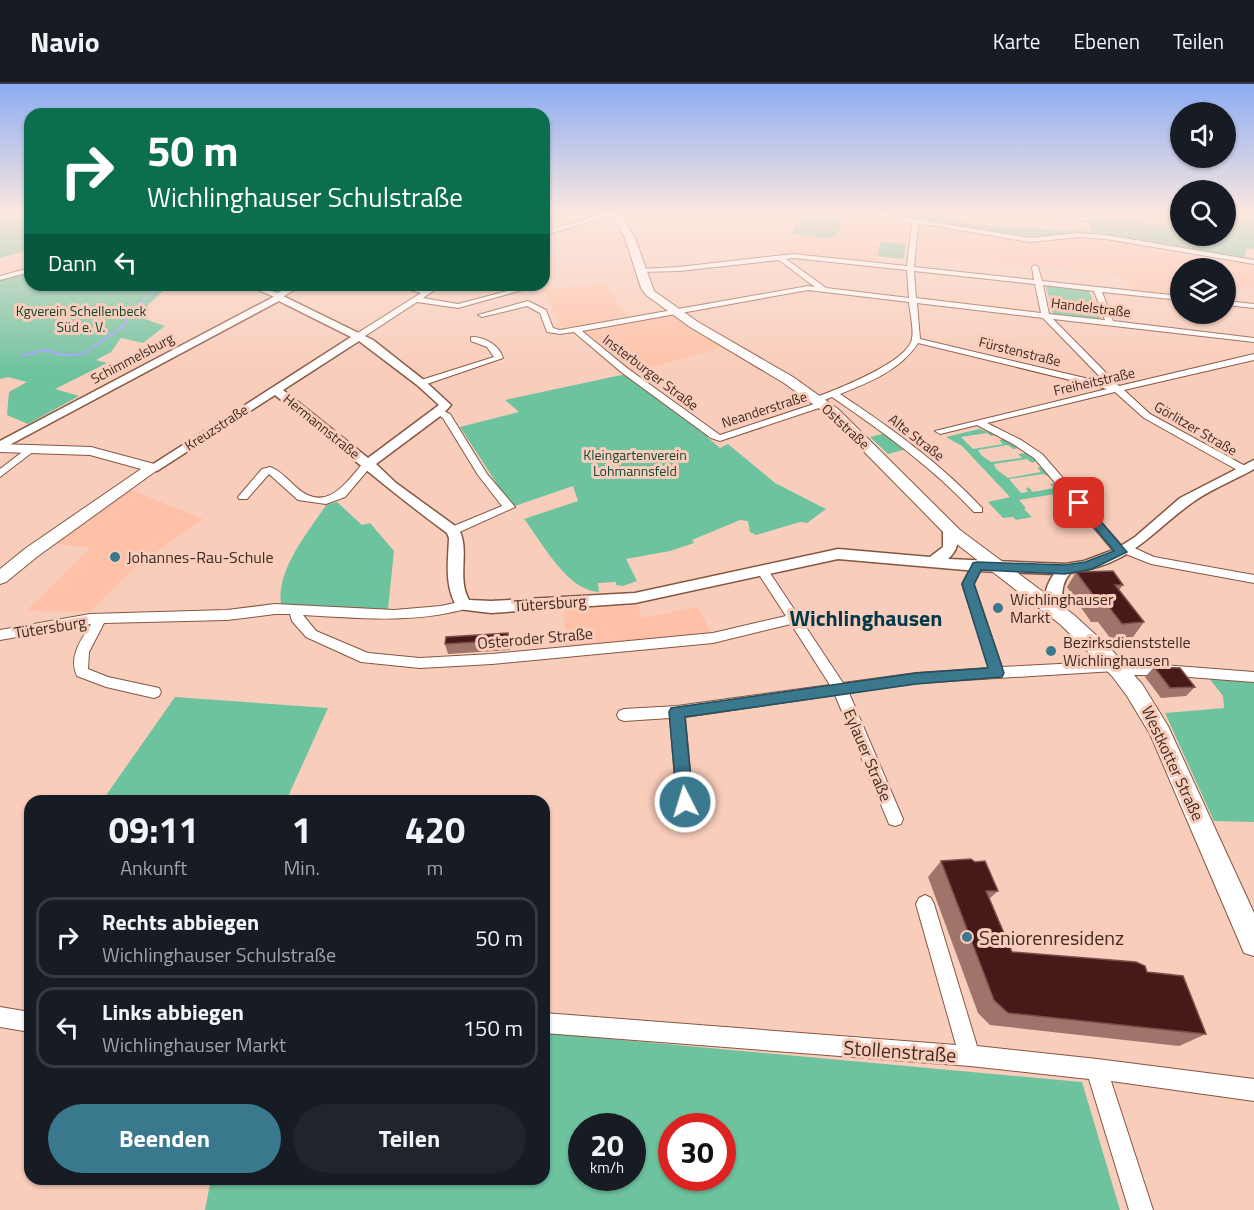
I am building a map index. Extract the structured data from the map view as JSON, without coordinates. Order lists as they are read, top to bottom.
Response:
{
  "streets": {
    "main road": ["Oststraße", "Kreuzstraße", "Westkotter Straße"],
    "street": [
      "Handelstraße",
      "Fürstenstraße",
      "Schimmelsburg",
      "Insterburger Straße",
      "Freiheitstraße",
      "Neanderstraße",
      "Hermannstraße",
      "Görlitzer Straße",
      "Alte Straße",
      "Tütersburg",
      "Osteroder Straße",
      "Eylauer Straße",
      "Stollenstraße"
    ]
  },
  "crossings": [
    ["Handelstraße", "Insterburger Straße"],
    ["Handelstraße", "Oststraße"],
    ["Handelstraße", "Görlitzer Straße"],
    ["Fürstenstraße", "Freiheitstraße"],
    ["Fürstenstraße", "Neanderstraße"],
    ["Fürstenstraße", "Görlitzer Straße"],
    ["Insterburger Straße", "Neanderstraße"],
    ["Freiheitstraße", "Görlitzer Straße"],
    ["Neanderstraße", "Oststraße"],
    ["Neanderstraße", "Alte Straße"],
    ["Hermannstraße", "Kreuzstraße"],
    ["Oststraße", "Alte Straße"],
    ["Oststraße", "Tütersburg"],
    ["Oststraße", "Westkotter Straße"],
    ["Görlitzer Straße", "Tütersburg"],
    ["Tütersburg", "Osteroder Straße"],
    ["Tütersburg", "Eylauer Straße"],
    ["Tütersburg", "Westkotter Straße"],
    ["Osteroder Straße", "Eylauer Straße"]
  ],
  "districts": ["Wichlinghausen"],
  "parks": ["Kgverein Schellenbeck Süd e. V.", "Kleingartenverein Lohmannsfeld"],
  "places": [
    "Johannes-Rau-Schule",
    "Wichlinghauser Markt",
    "Bezirksdienststelle Wichlinghausen",
    "Seniorenresidenz"
  ],
  "page": {
    "header": "Navio",
    "nav": ["Karte", "Ebenen", "Teilen"],
    "turn": ["50 m", "Wichlinghauser Schulstraße"],
    "then": "Dann",
    "eta": [
      "09:11",
      "Ankunft",
      "1",
      "Min.",
      "420",
      "m"
    ],
    "list": [
      {
        "name": "Rechts abbiegen",
        "note": "Wichlinghauser Schulstraße",
        "value": "50 m"
      },
      {
        "name": "Links abbiegen",
        "note": "Wichlinghauser Markt",
        "value": "150 m"
      }
    ],
    "buttons": ["Beenden", "Teilen"],
    "speed": "20 km/h",
    "limit": "30"
  }
}
